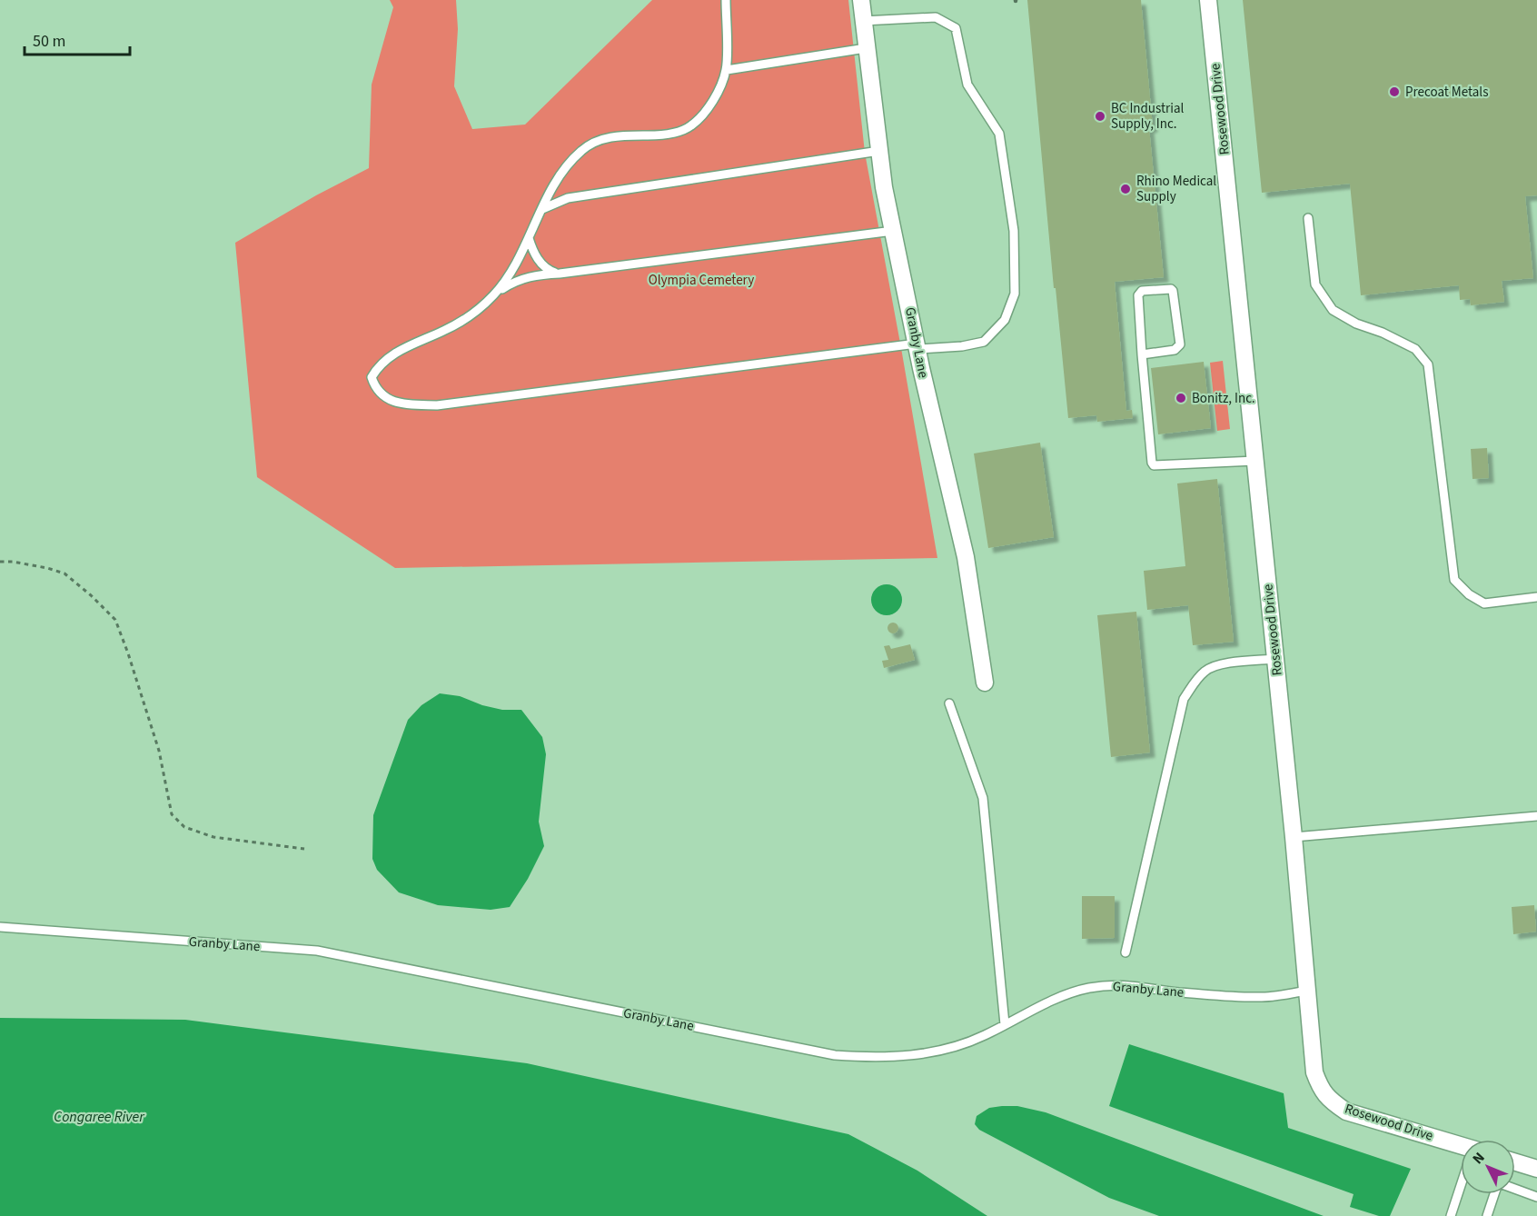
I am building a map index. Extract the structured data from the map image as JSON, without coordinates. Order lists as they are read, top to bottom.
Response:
{
  "streets": {
    "street": ["Rosewood Drive", "Granby Lane"]
  },
  "crossings": [
    ["Rosewood Drive", "Granby Lane"]
  ],
  "water": ["Congaree River"],
  "parks": ["Olympia Cemetery"],
  "places": [
    "Precoat Metals",
    "BC Industrial Supply, Inc.",
    "Rhino Medical Supply",
    "Bonitz, Inc."
  ],
  "scale_bar": "50 m",
  "north": "top left"
}
